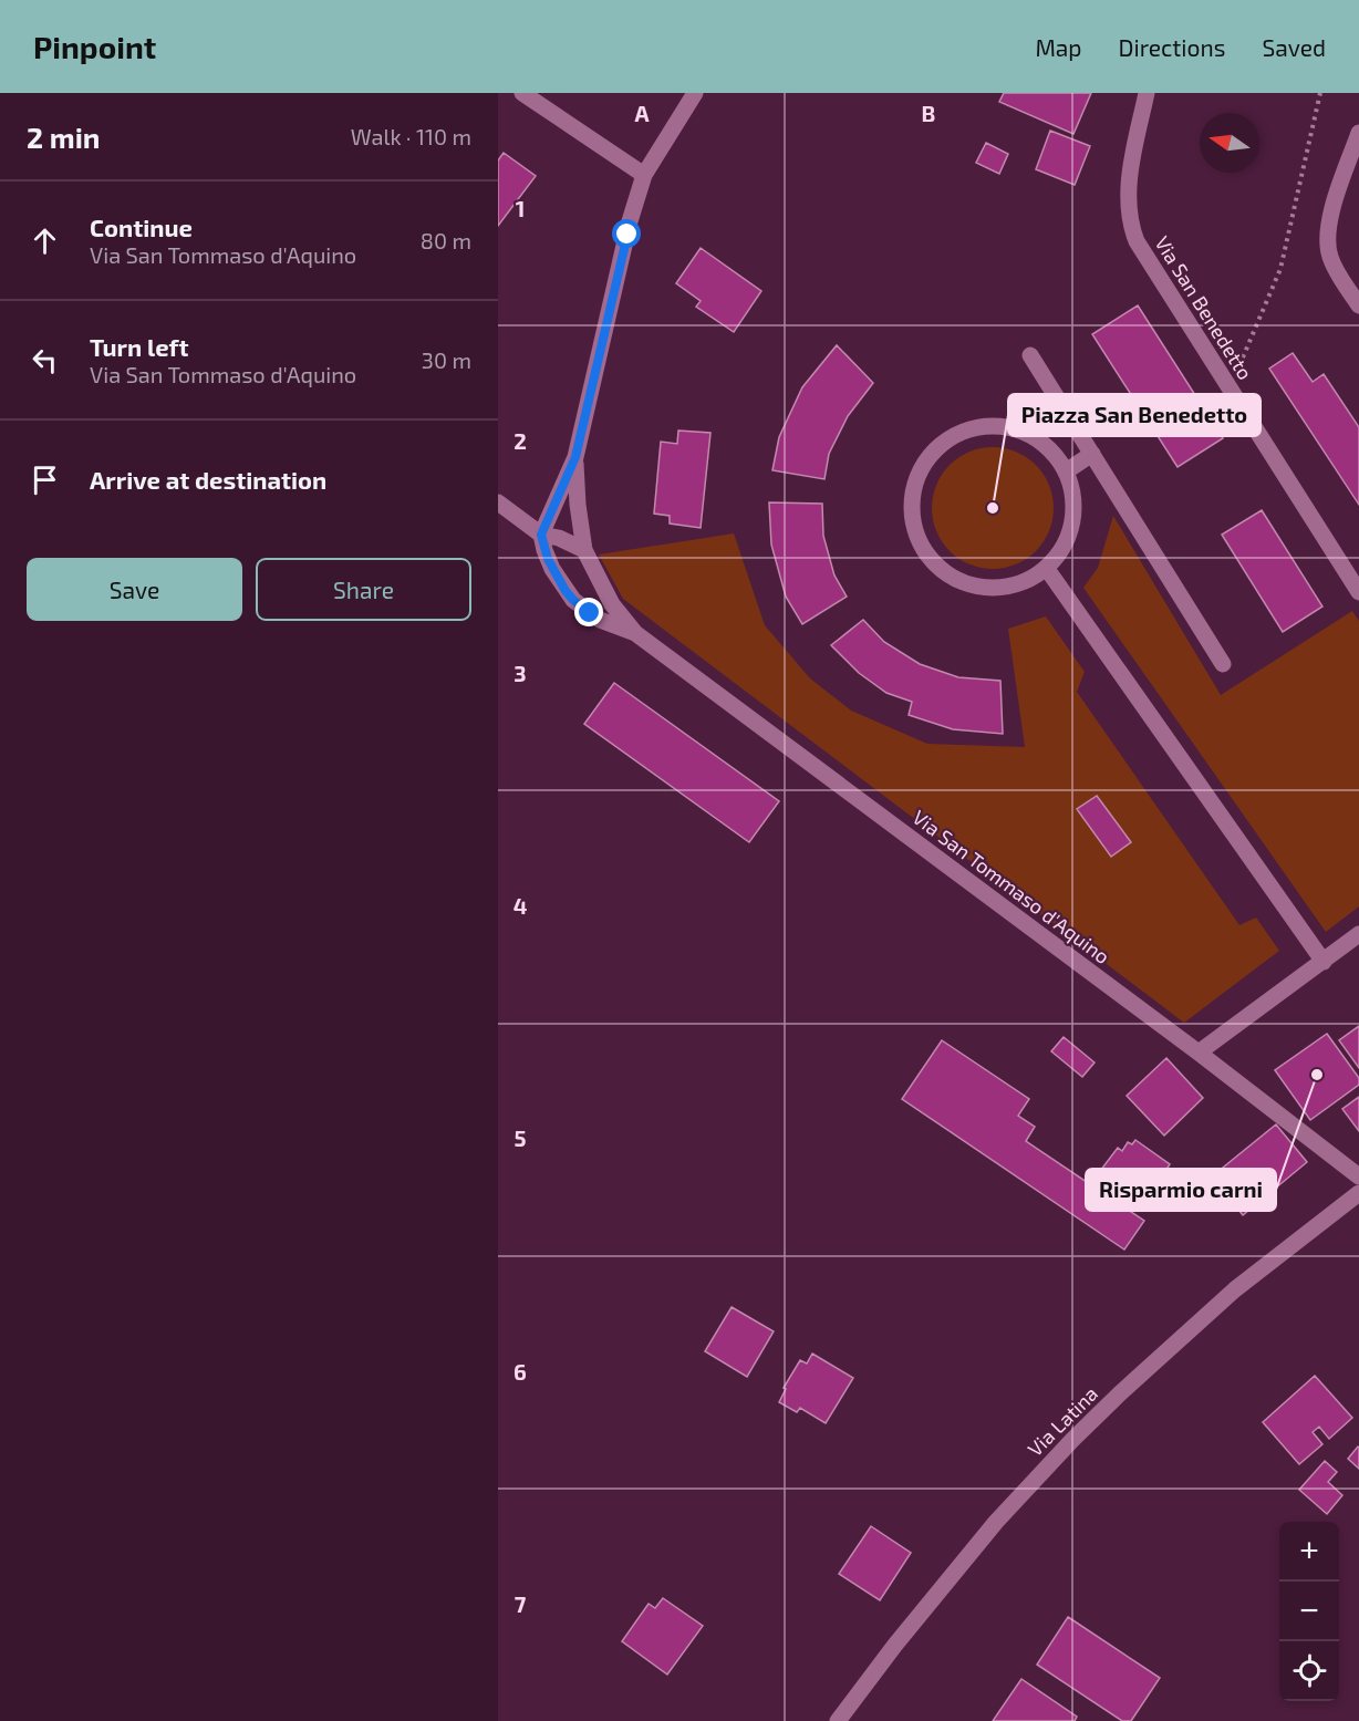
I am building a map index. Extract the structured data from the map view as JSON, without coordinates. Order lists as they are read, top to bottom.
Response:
{
  "streets": {
    "street": ["Via San Benedetto", "Via San Tommaso d'Aquino", "Via Latina"]
  },
  "places": ["Piazza San Benedetto", "Risparmio carni"],
  "north": "left",
  "page": {
    "header": "Pinpoint",
    "nav": ["Map", "Directions", "Saved"],
    "heading": ["2 min", "Walk · 110 m"],
    "list": [
      ["Continue", "Via San Tommaso d'Aquino", "80 m"],
      ["Turn left", "Via San Tommaso d'Aquino", "30 m"],
      "Arrive at destination"
    ],
    "buttons": ["Save", "Share"],
    "map_buttons": ["+", "−"]
  },
  "grid": {
    "columns": ["A", "B"],
    "rows": [
      "1",
      "2",
      "3",
      "4",
      "5",
      "6",
      "7"
    ]
  }
}
